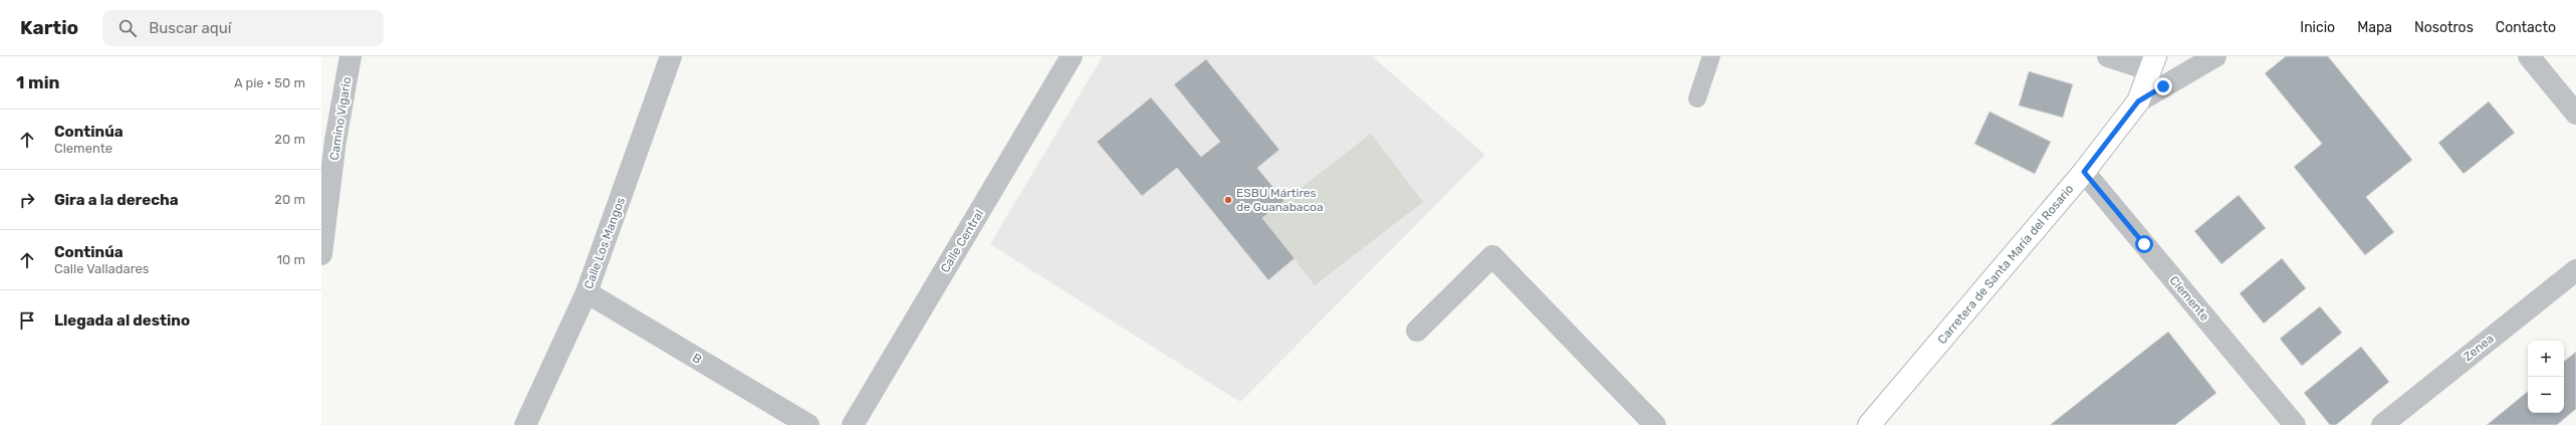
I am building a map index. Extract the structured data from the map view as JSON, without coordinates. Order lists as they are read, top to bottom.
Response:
{
  "streets": {
    "main road": ["Carretera de Santa María del Rosario"],
    "street": [
      "Camino Vigario",
      "Calle Central",
      "Calle Los Mangos",
      "Clemente",
      "Zenea",
      "B"
    ]
  },
  "crossings": [
    ["Calle Los Mangos", "B"],
    ["Carretera de Santa María del Rosario", "Clemente"]
  ],
  "places": ["ESBU Mártires de Guanabacoa"],
  "page": {
    "header": "Kartio",
    "search": "Buscar aquí",
    "nav": [
      "Inicio",
      "Mapa",
      "Nosotros",
      "Contacto"
    ],
    "heading": ["1 min", "A pie · 50 m"],
    "list": [
      ["Continúa", "Clemente", "20 m"],
      ["Gira a la derecha", "20 m"],
      ["Continúa", "Calle Valladares", "10 m"],
      "Llegada al destino"
    ],
    "map_buttons": ["+", "−"]
  }
}
